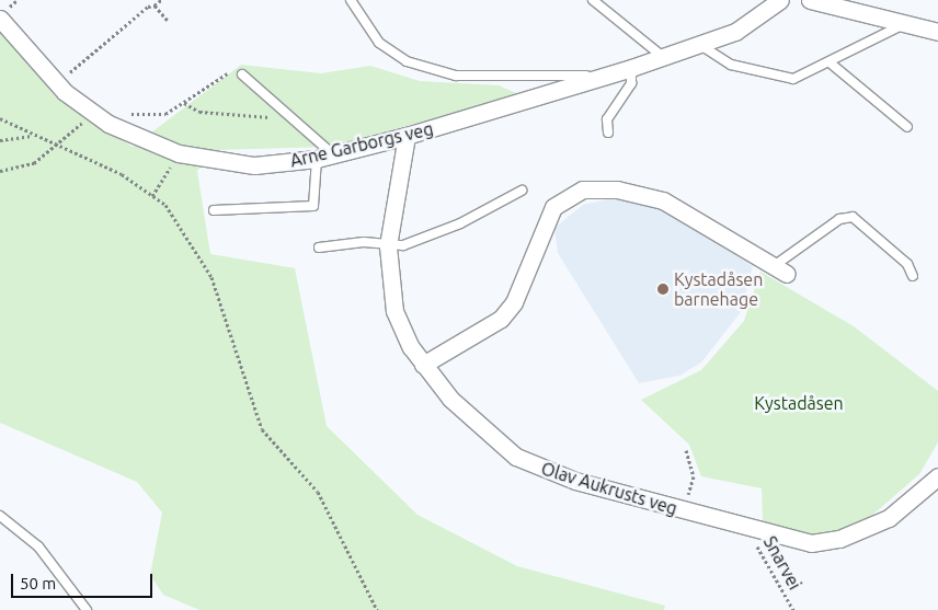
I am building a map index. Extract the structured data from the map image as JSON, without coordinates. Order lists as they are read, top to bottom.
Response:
{
  "streets": {
    "street": ["Arne Garborgs veg", "Olav Aukrusts veg"],
    "path": ["Snarvei"]
  },
  "crossings": [
    ["Arne Garborgs veg", "Olav Aukrusts veg"],
    ["Olav Aukrusts veg", "Snarvei"]
  ],
  "parks": ["Kystadåsen"],
  "places": ["Kystadåsen barnehage"],
  "scale_bar": "50 m"
}
